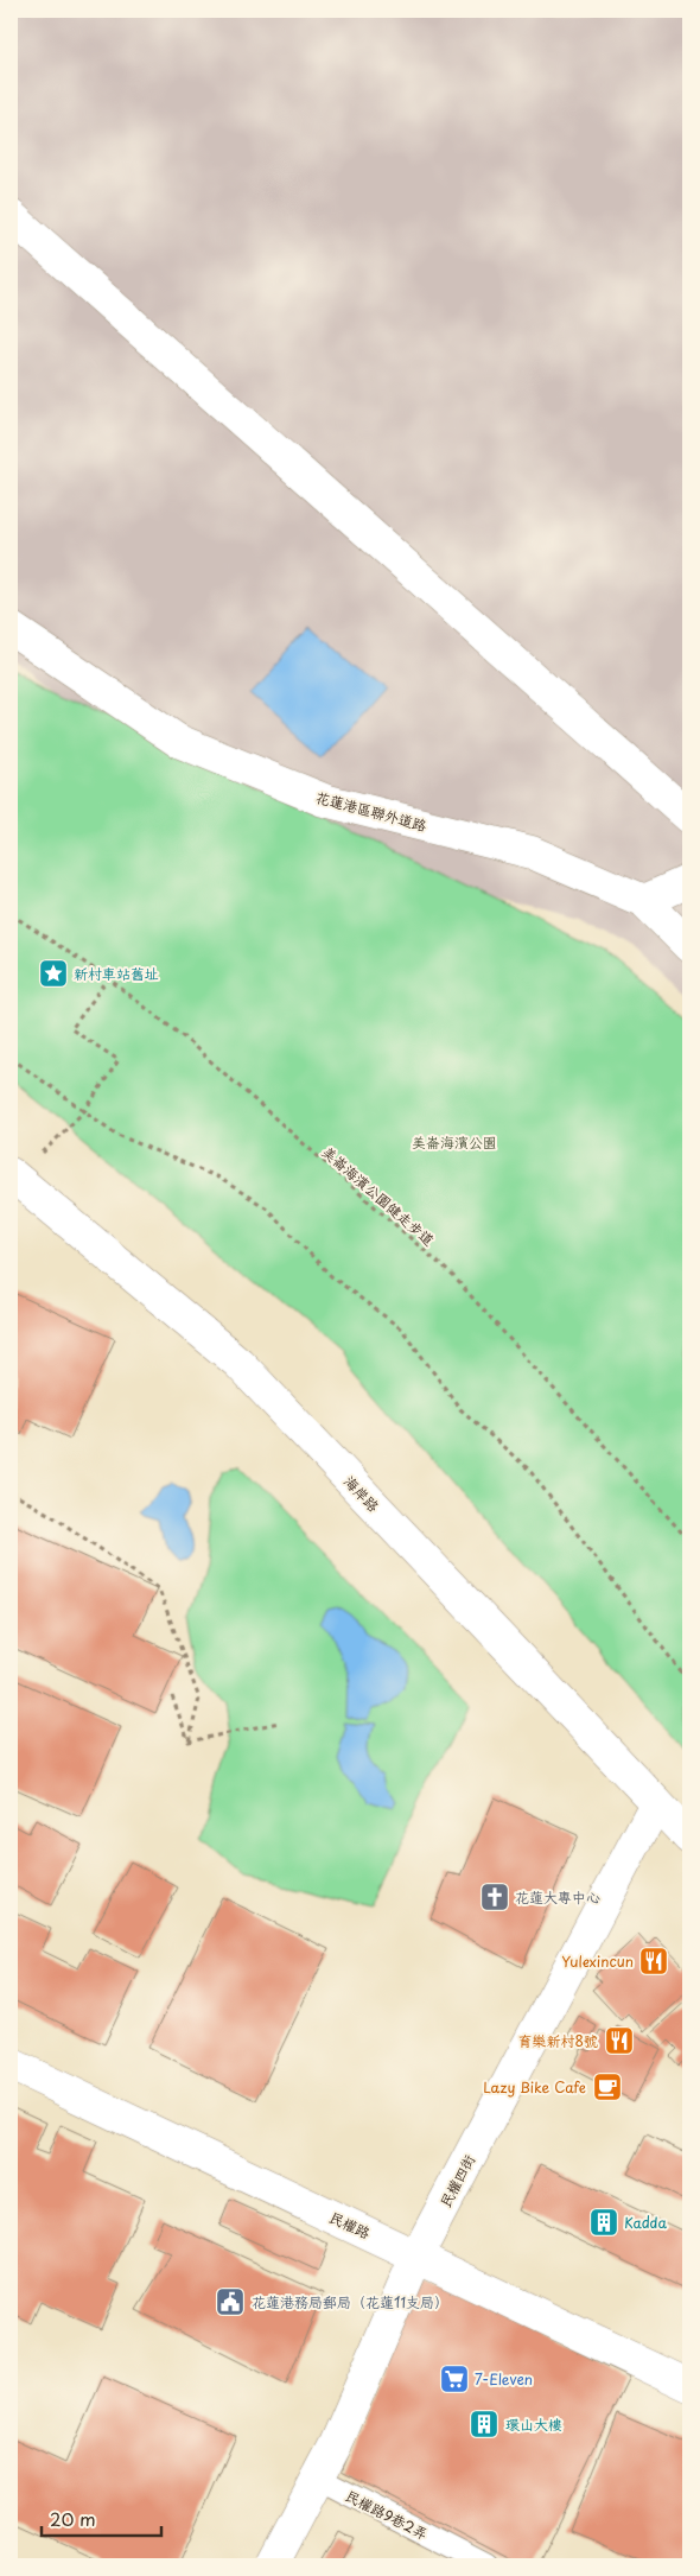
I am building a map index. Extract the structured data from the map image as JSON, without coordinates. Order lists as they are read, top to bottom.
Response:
{
  "streets": {
    "street": [
      "花蓮港區聯外道路",
      "海岸路",
      "民權四街",
      "民權路"
    ],
    "lane": ["民權路9巷2弄"],
    "path": ["美崙海濱公園健走步道"]
  },
  "crossings": [
    ["海岸路", "民權四街"],
    ["民權四街", "民權路"],
    ["民權四街", "民權路9巷2弄"]
  ],
  "parks": ["美崙海濱公園"],
  "places": {
    "place": ["新村車站舊址"],
    "church": ["花蓮大專中心"],
    "restaurant": ["Yulexincun", "育樂新村8號"],
    "cafe": ["Lazy Bike Cafe"],
    "building": ["Kadda", "環山大樓"],
    "public building": ["花蓮港務局郵局（花蓮11支局）"],
    "supermarket": ["7-Eleven"]
  },
  "scale_bar": "20 m"
}
